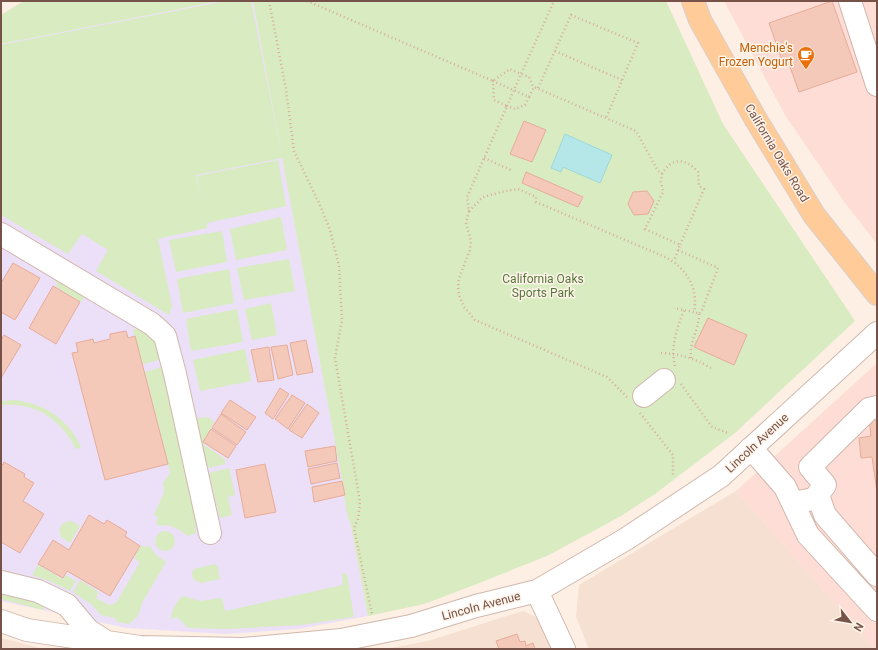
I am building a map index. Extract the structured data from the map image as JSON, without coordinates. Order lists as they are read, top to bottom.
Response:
{
  "streets": {
    "main road": ["California Oaks Road"],
    "street": ["Lincoln Avenue"]
  },
  "parks": ["California Oaks Sports Park"],
  "places": {
    "cafe": ["Menchie's Frozen Yogurt"]
  },
  "north": "bottom right"
}
